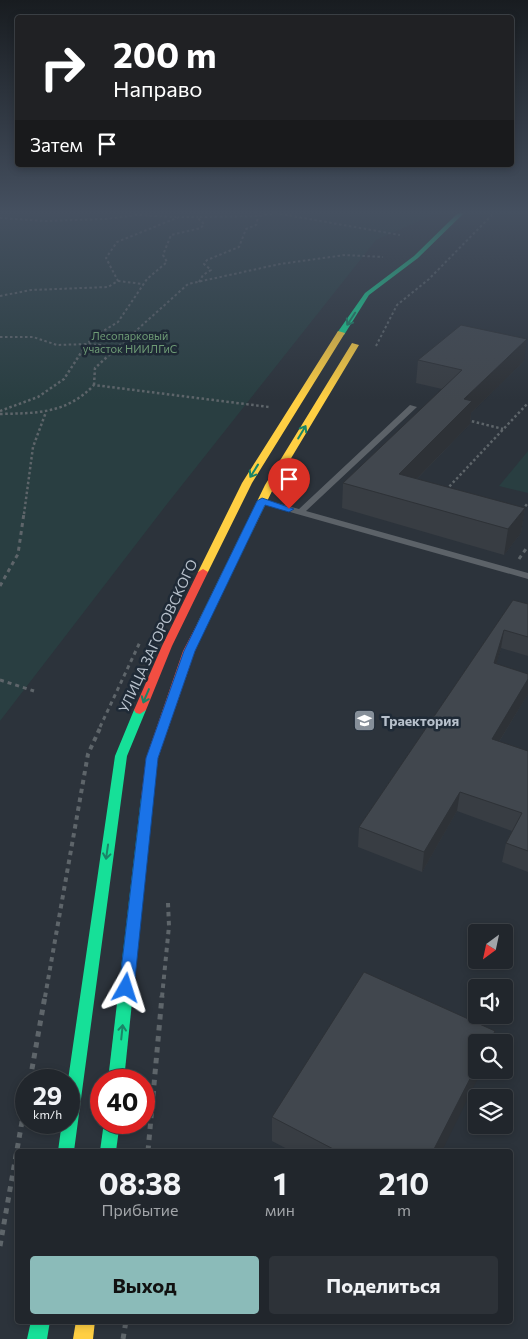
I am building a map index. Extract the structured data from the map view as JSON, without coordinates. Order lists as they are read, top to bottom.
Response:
{
  "streets": {
    "street": ["УЛИЦА ЗАГОРОВСКОГО"]
  },
  "parks": ["Лесопарковый участок НИИЛГиС"],
  "places": {
    "school or university": ["Траектория"]
  },
  "north": "bottom left",
  "page": {
    "turn": ["200 m", "Направо"],
    "then": "Затем",
    "speed": "29 km/h",
    "limit": "40",
    "eta": [
      "08:38",
      "Прибытие",
      "1",
      "мин",
      "210",
      "m"
    ],
    "buttons": ["Выход", "Поделиться"]
  }
}
